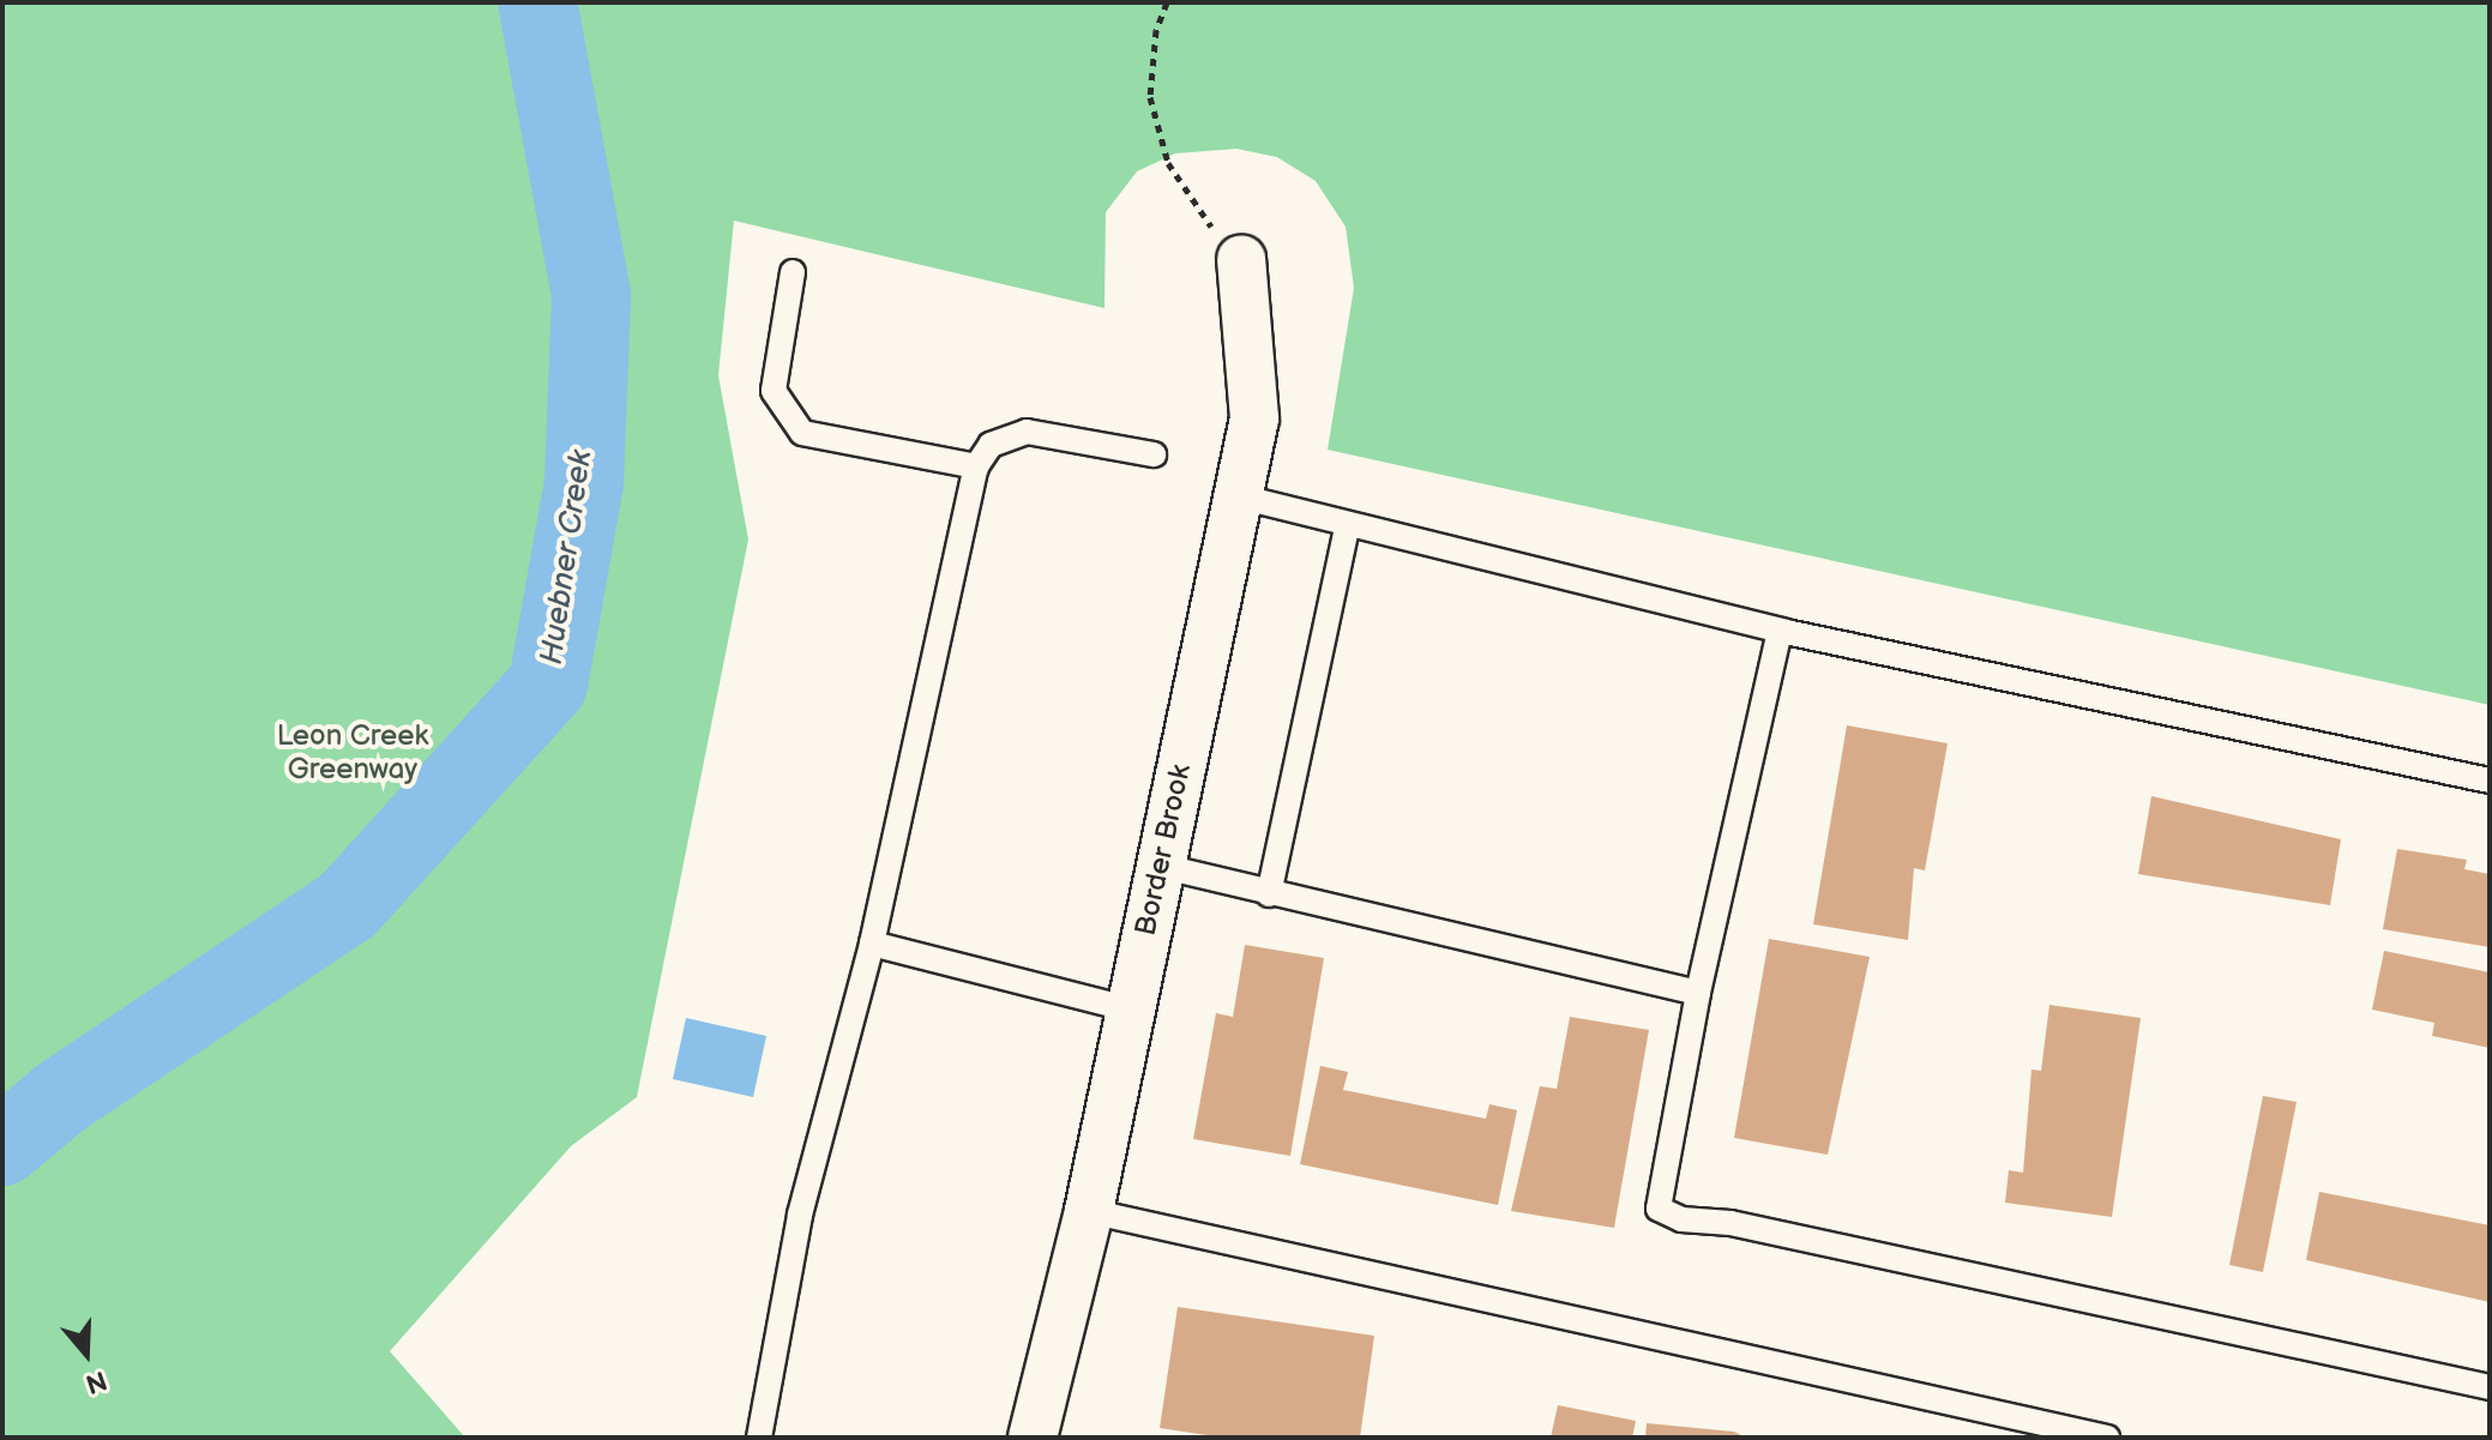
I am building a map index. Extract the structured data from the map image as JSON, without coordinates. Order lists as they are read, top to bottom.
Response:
{
  "streets": {
    "street": ["Border Brook"]
  },
  "water": ["Huebner Creek"],
  "parks": ["Leon Creek Greenway"],
  "north": "bottom"
}
